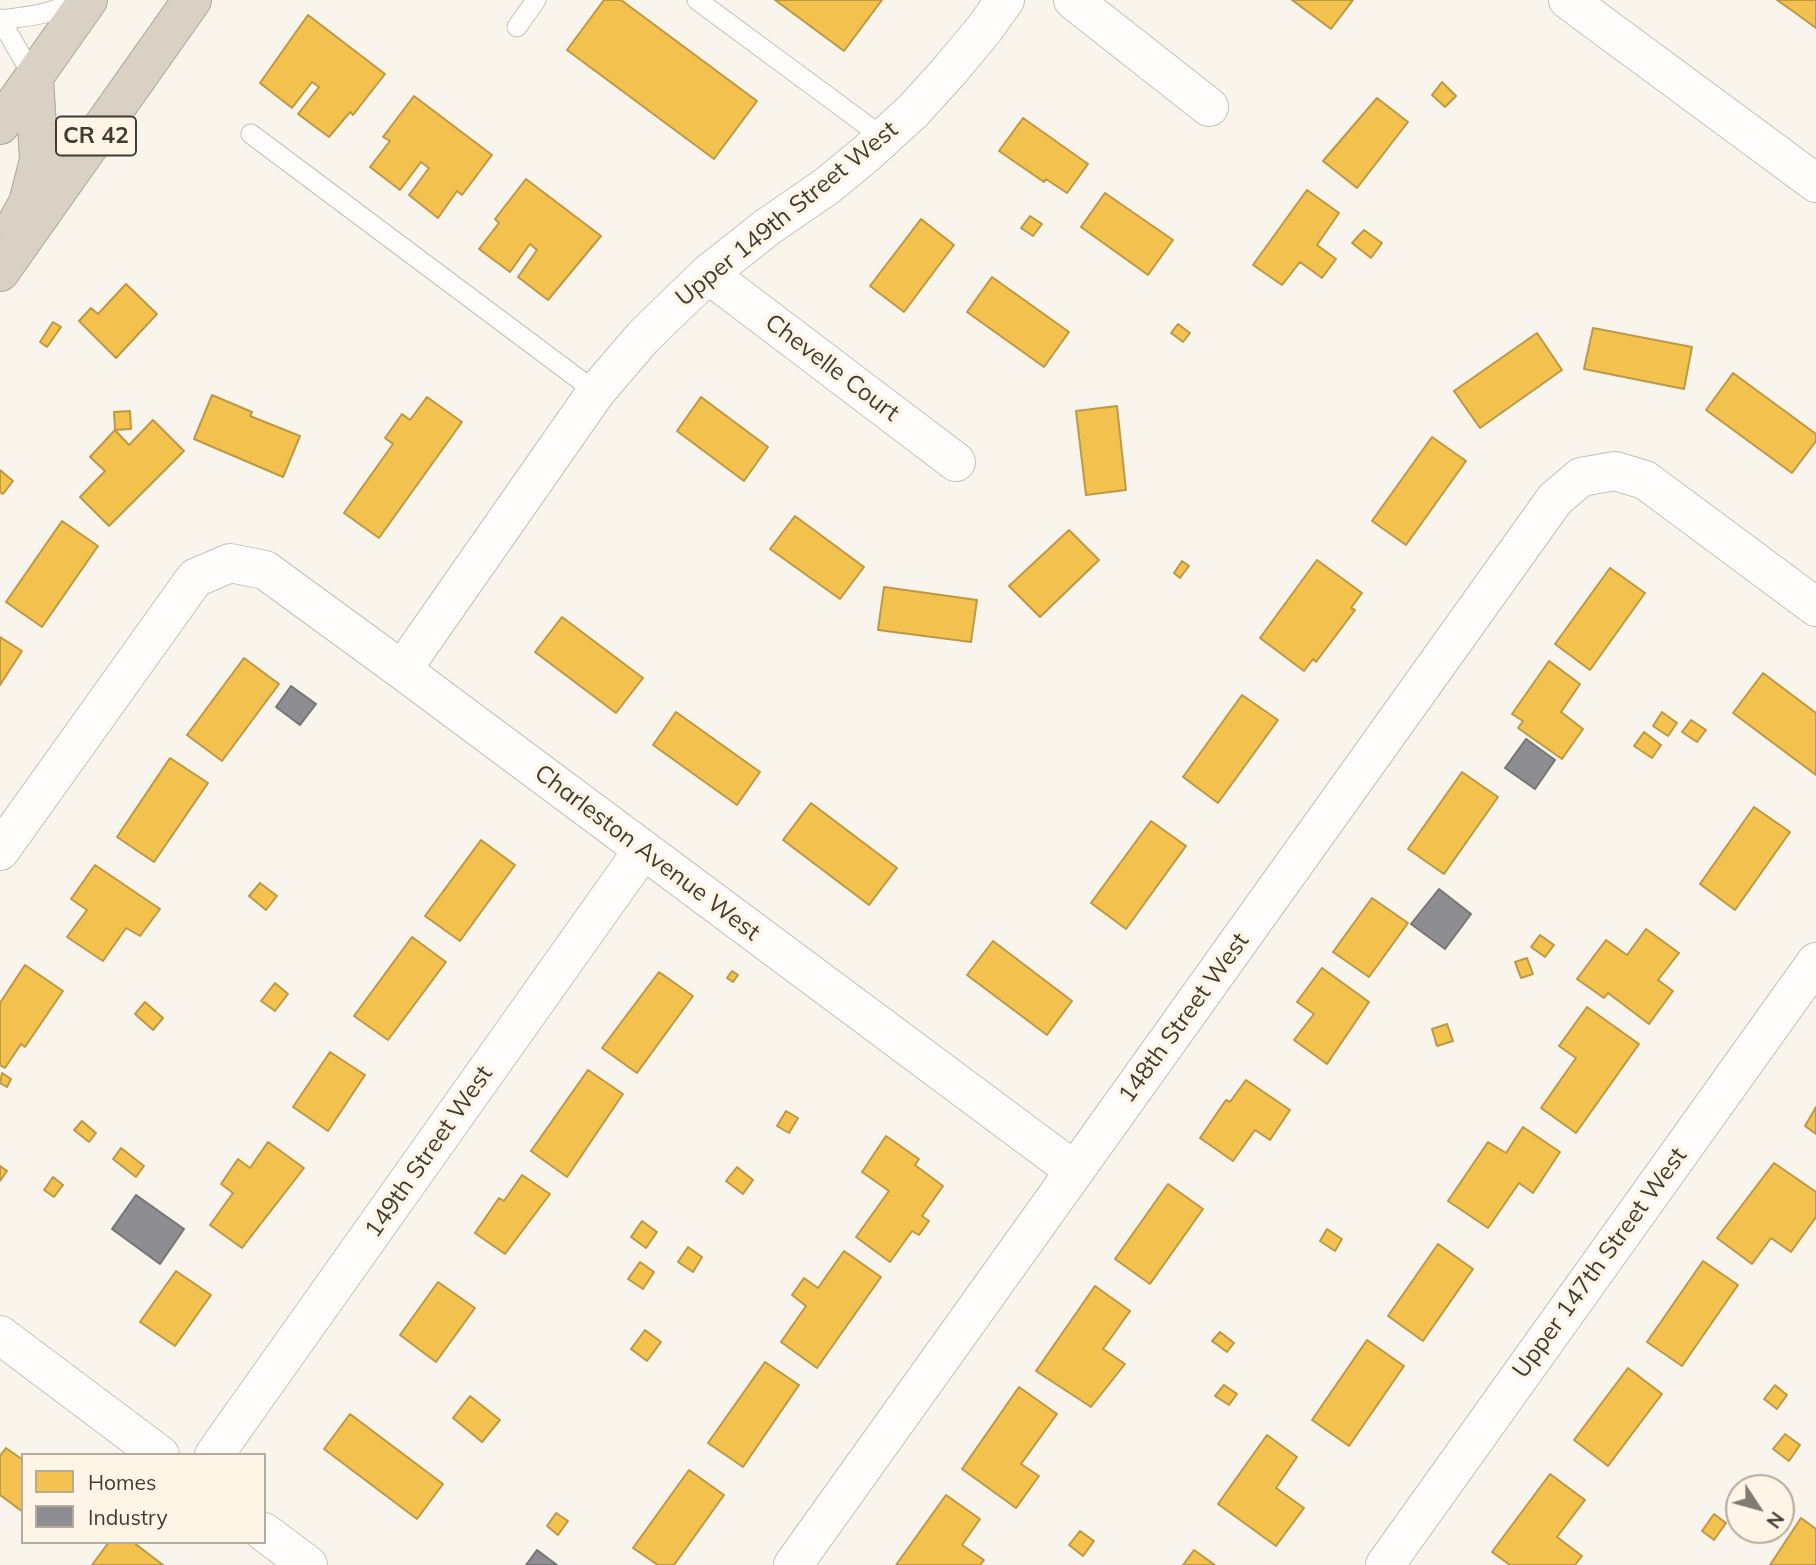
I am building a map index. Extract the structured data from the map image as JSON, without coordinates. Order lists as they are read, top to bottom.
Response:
{
  "streets": {
    "highway": ["CR 42"],
    "street": [
      "Upper 149th Street West",
      "Chevelle Court",
      "Charleston Avenue West",
      "148th Street West",
      "149th Street West",
      "Upper 147th Street West"
    ]
  },
  "crossings": [
    ["Upper 149th Street West", "Chevelle Court"],
    ["Upper 149th Street West", "Charleston Avenue West"],
    ["Charleston Avenue West", "148th Street West"],
    ["Charleston Avenue West", "149th Street West"]
  ],
  "legend": ["Homes", "Industry"],
  "north": "bottom right"
}
